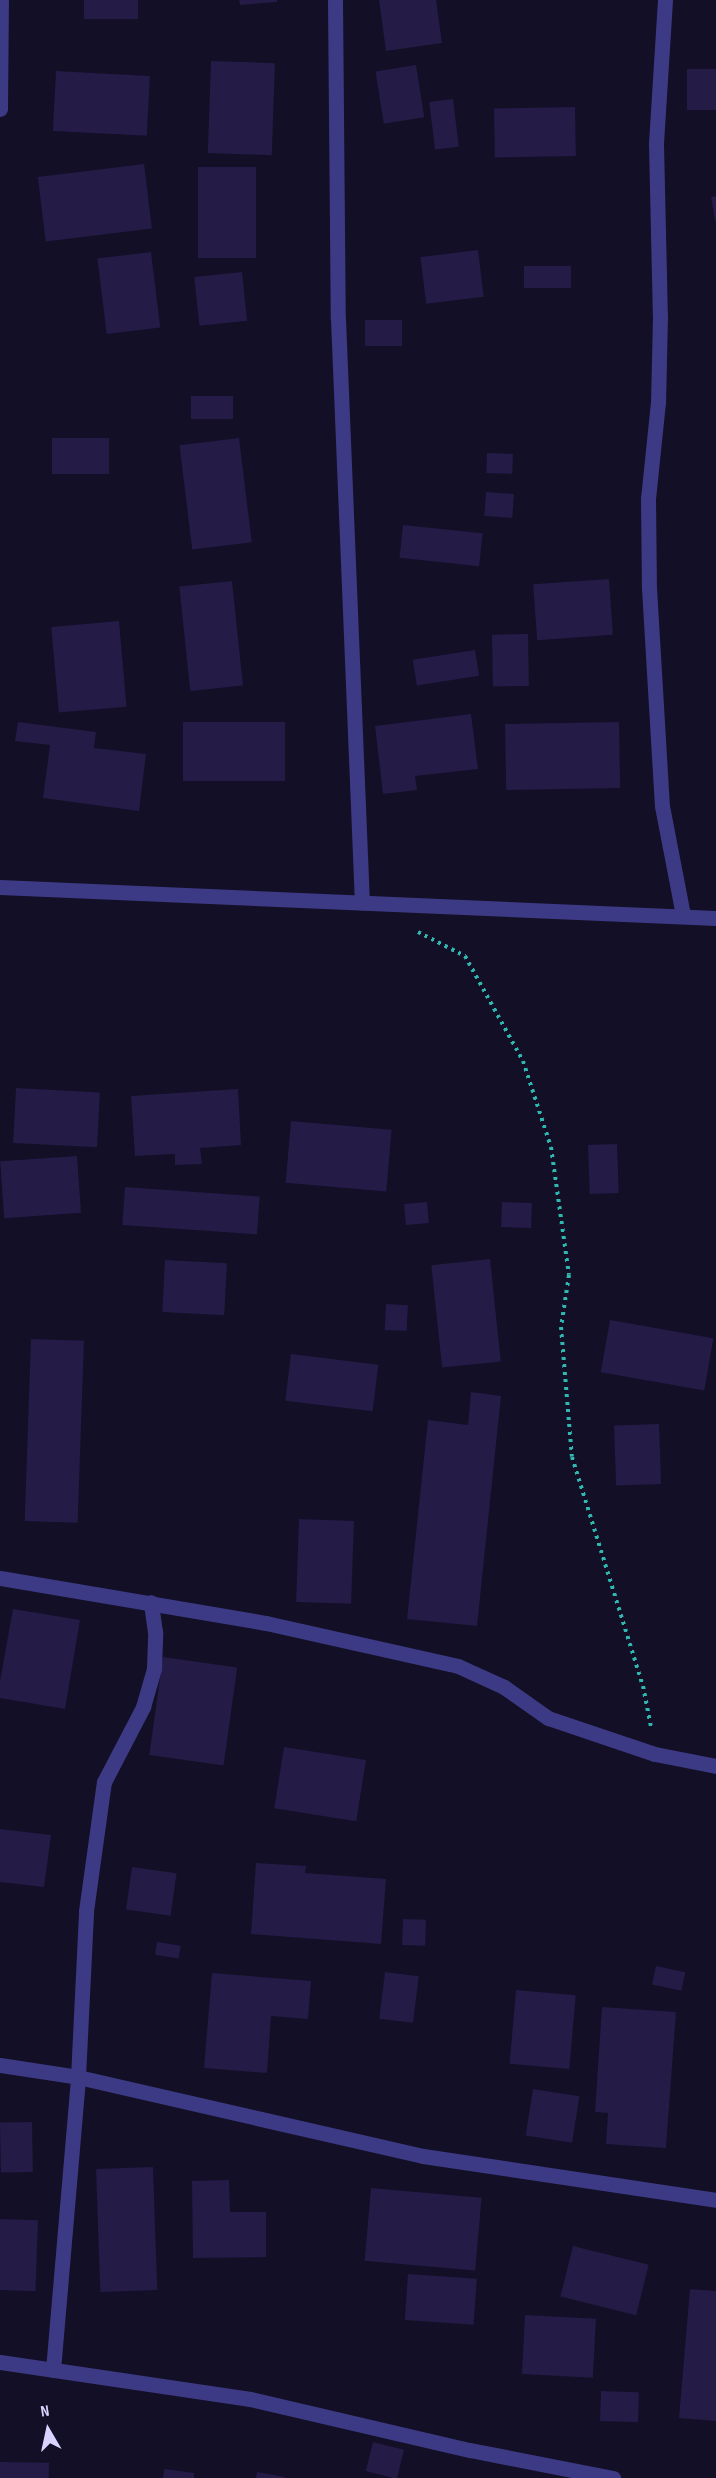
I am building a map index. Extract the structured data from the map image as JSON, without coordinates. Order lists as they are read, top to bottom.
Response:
{
  "north": "top"
}
